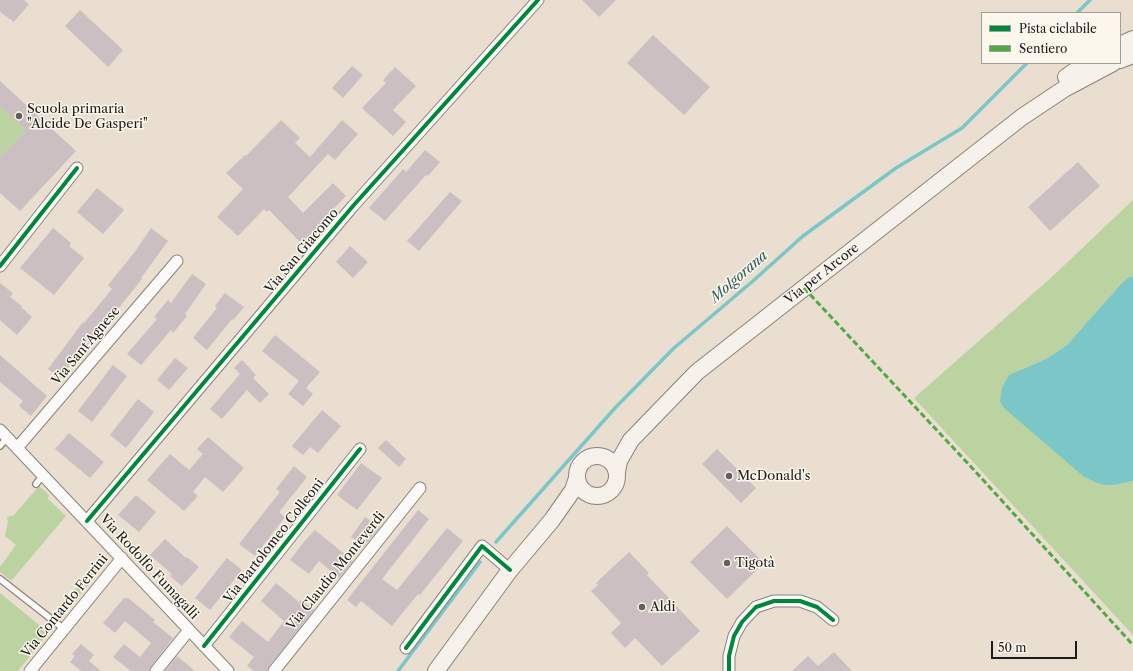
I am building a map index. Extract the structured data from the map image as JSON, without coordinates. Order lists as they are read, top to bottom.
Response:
{
  "streets": {
    "main road": ["Via per Arcore"],
    "street": [
      "Via San Giacomo",
      "Via Sant'Agnese",
      "Via Bartolomeo Colleoni",
      "Via Rodolfo Fumagalli",
      "Via Claudio Monteverdi",
      "Via Contardo Ferrini"
    ]
  },
  "crossings": [
    ["Via San Giacomo", "Via Rodolfo Fumagalli"],
    ["Via Sant'Agnese", "Via Rodolfo Fumagalli"],
    ["Via Bartolomeo Colleoni", "Via Rodolfo Fumagalli"],
    ["Via Rodolfo Fumagalli", "Via Contardo Ferrini"]
  ],
  "water": ["Molgorana"],
  "places": [
    "Scuola primaria \"Alcide De Gasperi\"",
    "McDonald's",
    "Tigotà",
    "Aldi"
  ],
  "legend": ["Pista ciclabile", "Sentiero"],
  "scale_bar": "50 m"
}
